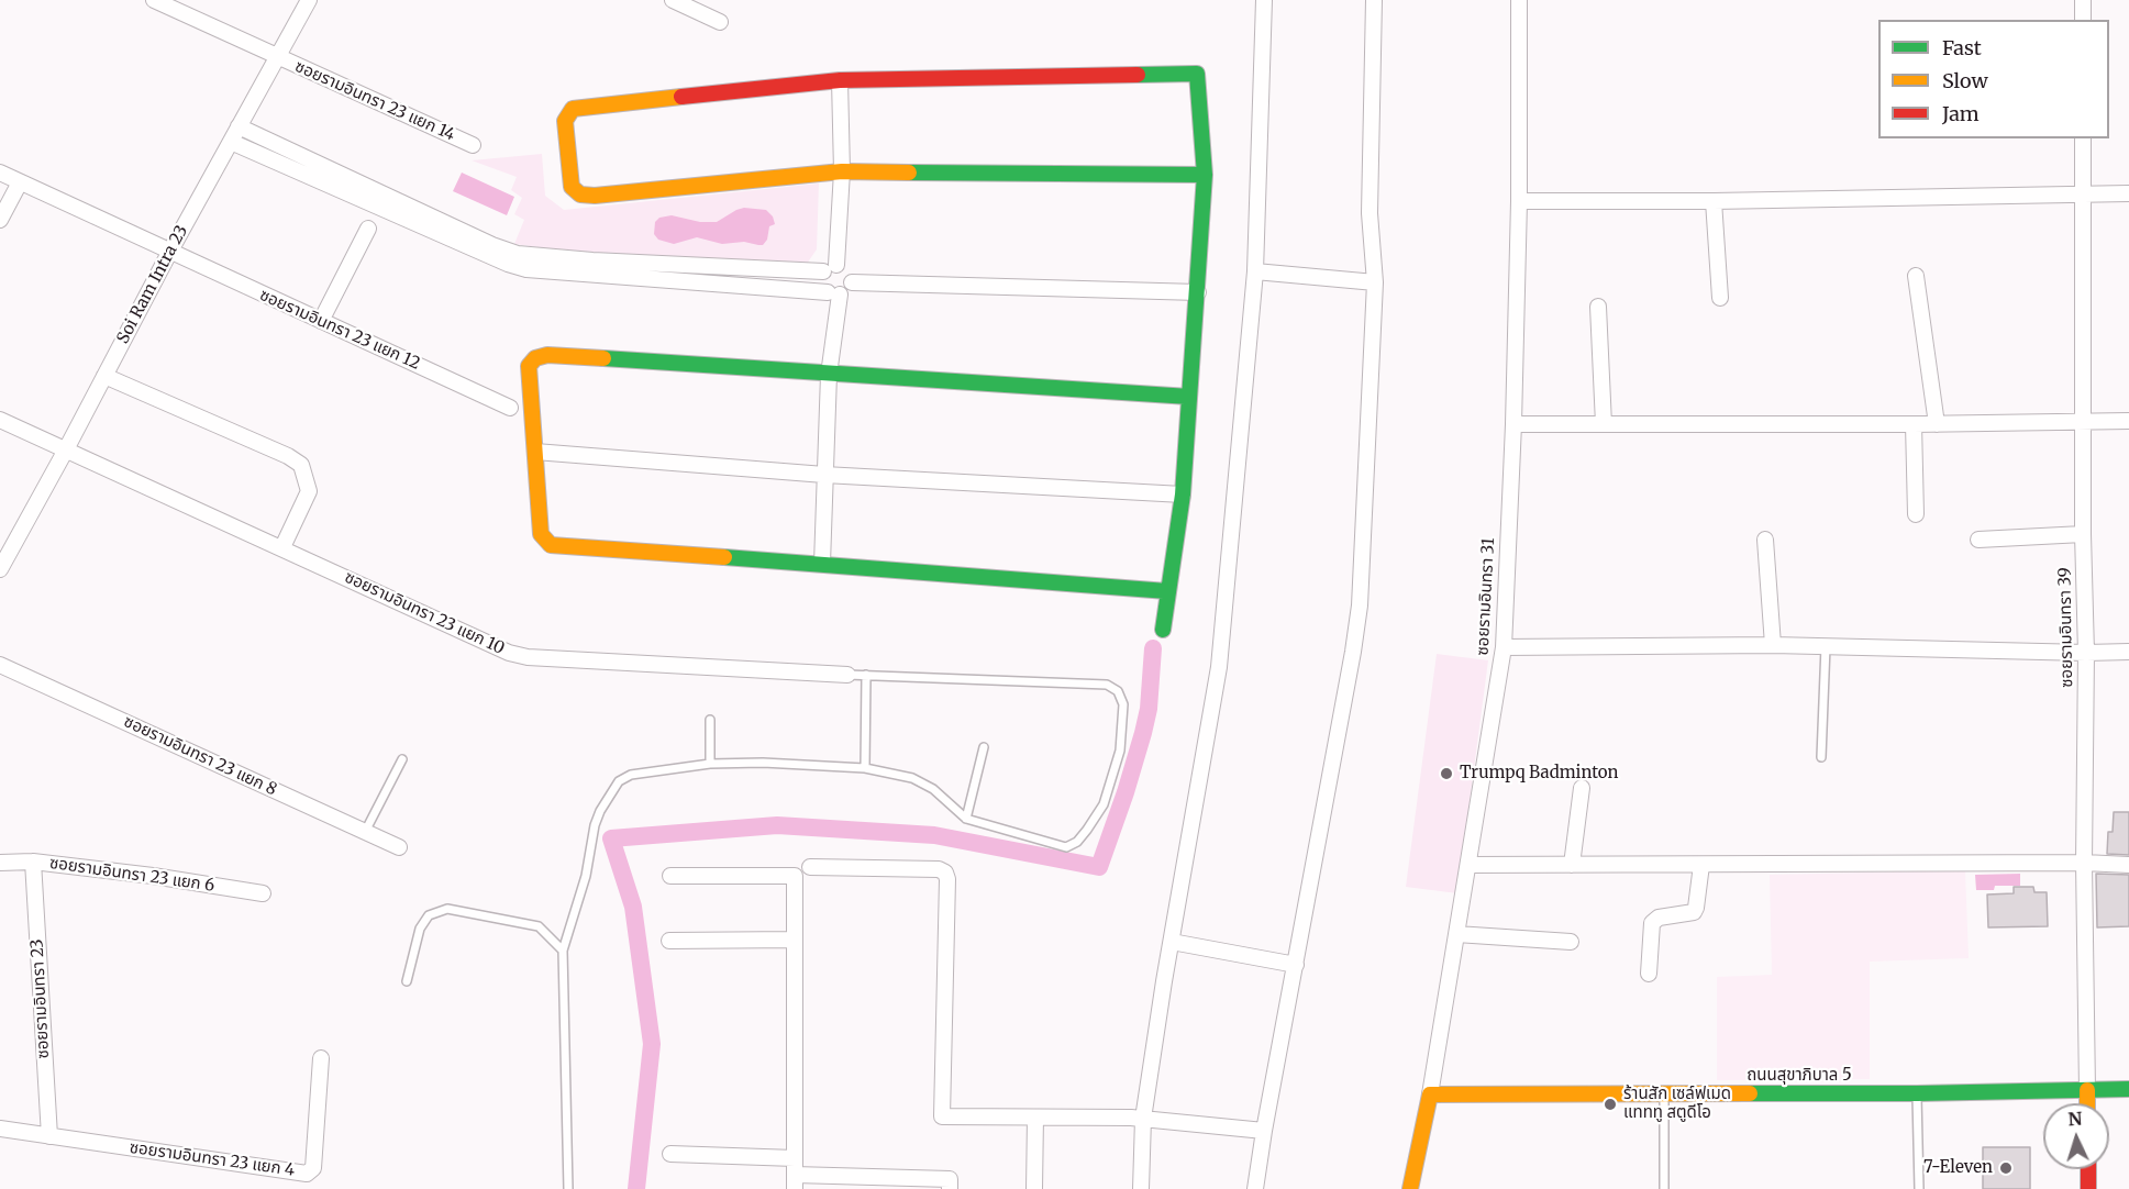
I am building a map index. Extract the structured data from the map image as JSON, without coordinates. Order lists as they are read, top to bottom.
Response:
{
  "streets": {
    "street": [
      "ซอยรามอินทรา 23 แยก 14",
      "Soi Ram Intra 23",
      "ซอยรามอินทรา 23 แยก 12",
      "ซอยรามอินทรา 31",
      "ซอยรามอินทรา 23 แยก 10",
      "ซอยรามอินทรา 39",
      "ซอยรามอินทรา 23 แยก 8",
      "ซอยรามอินทรา 23 แยก 6",
      "ซอยรามอินทรา 23",
      "ถนนสุขาภิบาล 5",
      "ซอยรามอินทรา 23 แยก 4"
    ]
  },
  "crossings": [
    ["ซอยรามอินทรา 23 แยก 14", "Soi Ram Intra 23"],
    ["Soi Ram Intra 23", "ซอยรามอินทรา 23 แยก 12"],
    ["Soi Ram Intra 23", "ซอยรามอินทรา 23 แยก 10"],
    ["ซอยรามอินทรา 31", "ถนนสุขาภิบาล 5"],
    ["ซอยรามอินทรา 39", "ถนนสุขาภิบาล 5"],
    ["ซอยรามอินทรา 23 แยก 6", "ซอยรามอินทรา 23"],
    ["ซอยรามอินทรา 23", "ซอยรามอินทรา 23 แยก 4"]
  ],
  "places": ["Trumpq Badminton", "ร้านสัก เซล์ฟเมด แทททู สตูดีโอ", "7-Eleven"],
  "legend": ["Fast", "Slow", "Jam"],
  "north": "top"
}
